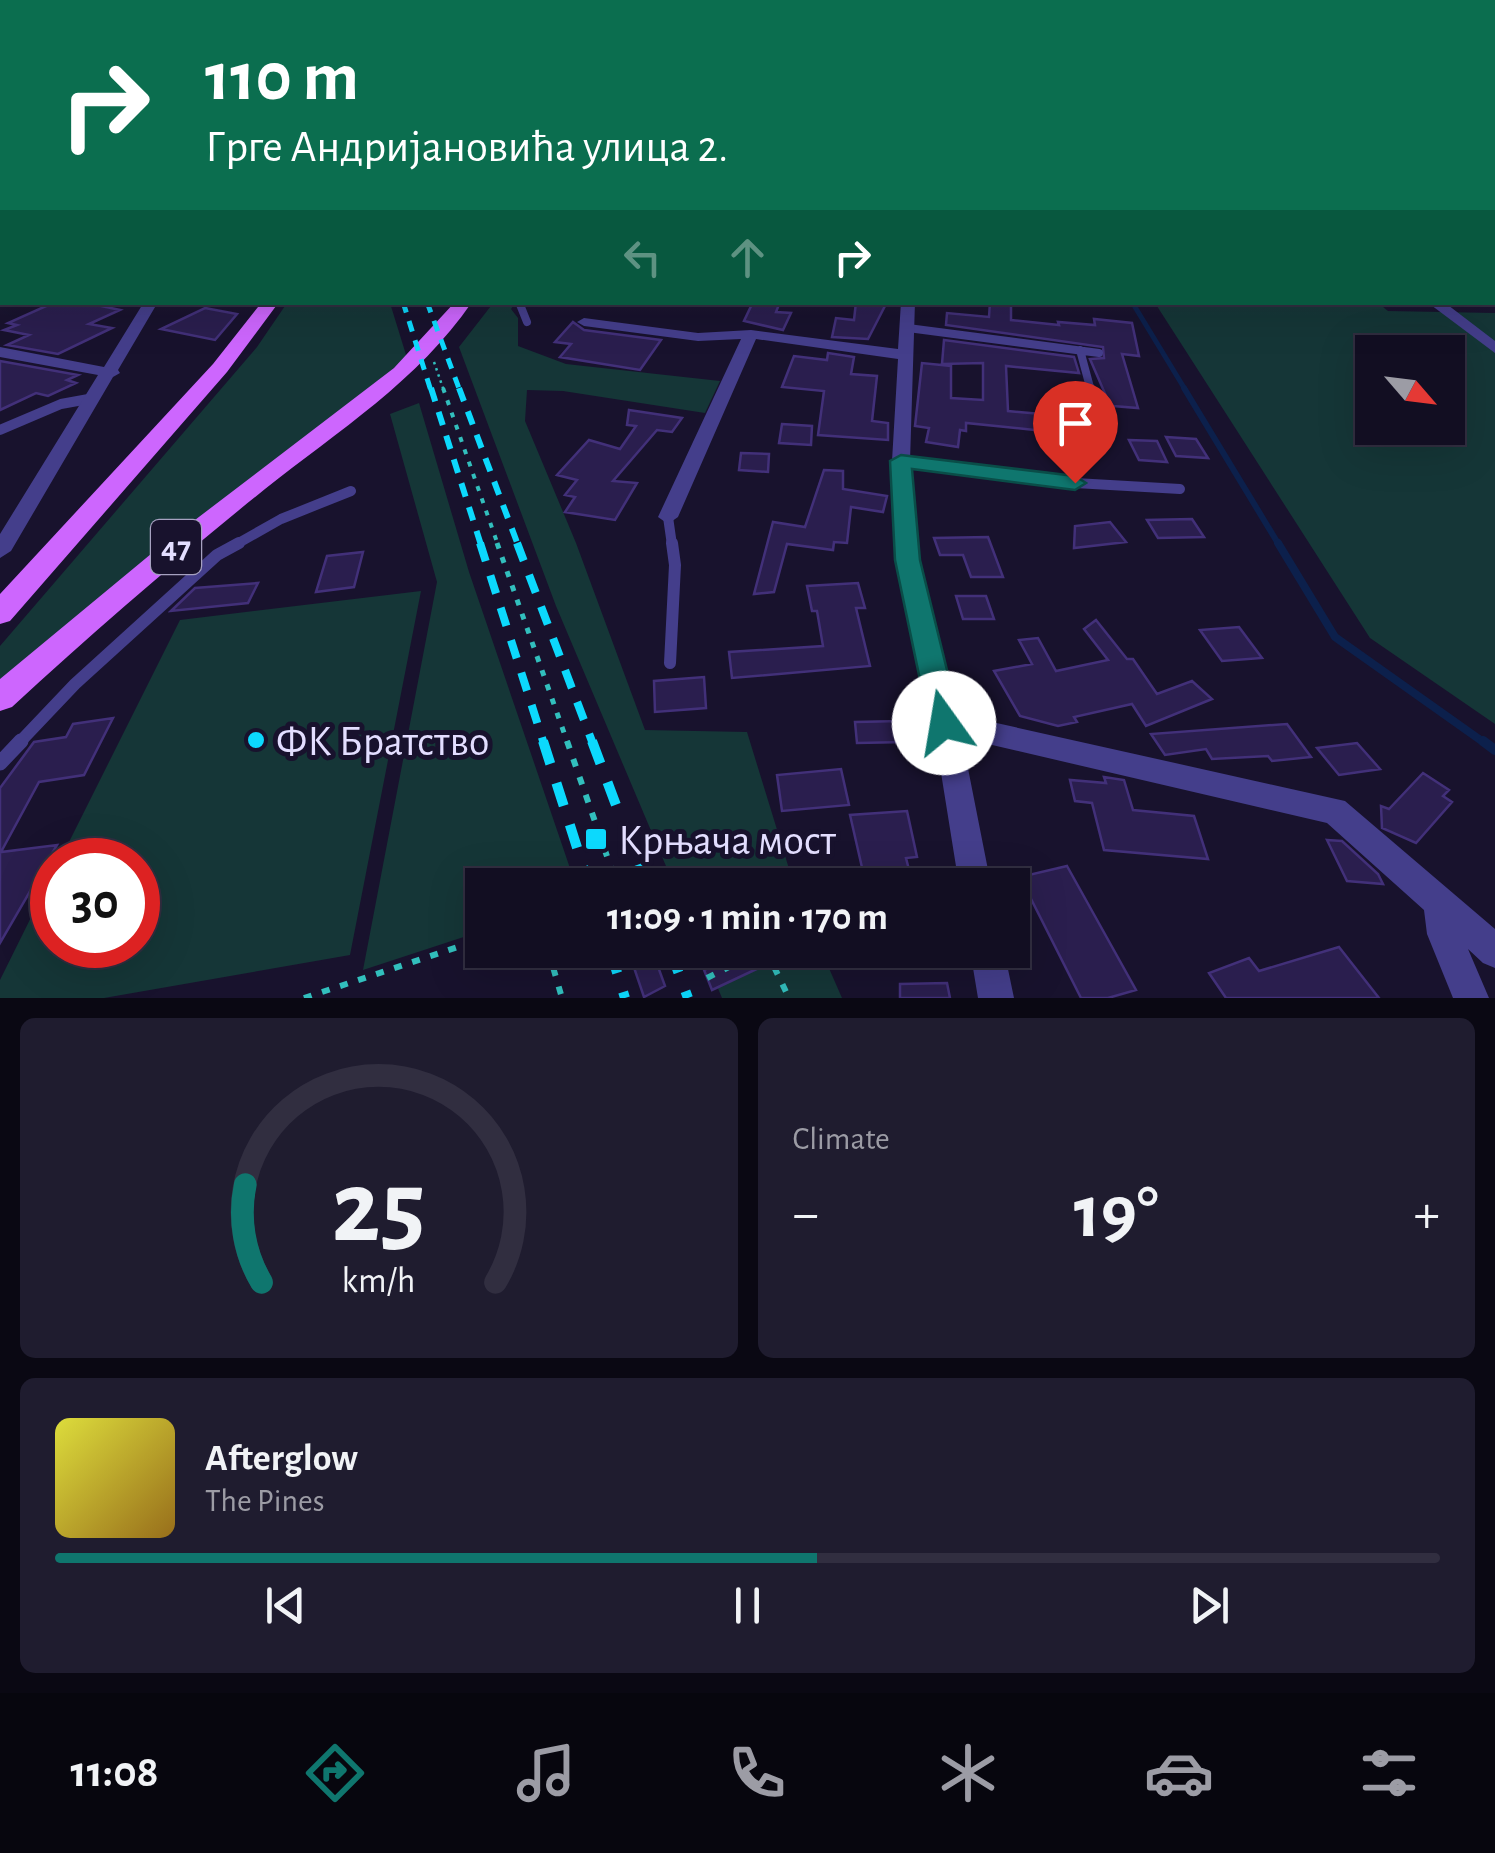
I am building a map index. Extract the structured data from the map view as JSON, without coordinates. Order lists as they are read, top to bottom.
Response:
{
  "streets": {
    "main road": ["47"]
  },
  "places": {
    "other": ["ФК Братство"],
    "transit": ["Крњача мост"]
  },
  "north": "bottom right",
  "page": {
    "turn": ["110 m", "Грге Андријановића улица 2."],
    "limit": "30",
    "trip": "11:09 · 1 min · 170 m",
    "tile": "Climate",
    "heat": ["−", "19°", "+"],
    "song": ["Afterglow", "The Pines"],
    "tabs": "11:08",
    "gauge": ["25", "km/h"]
  }
}
